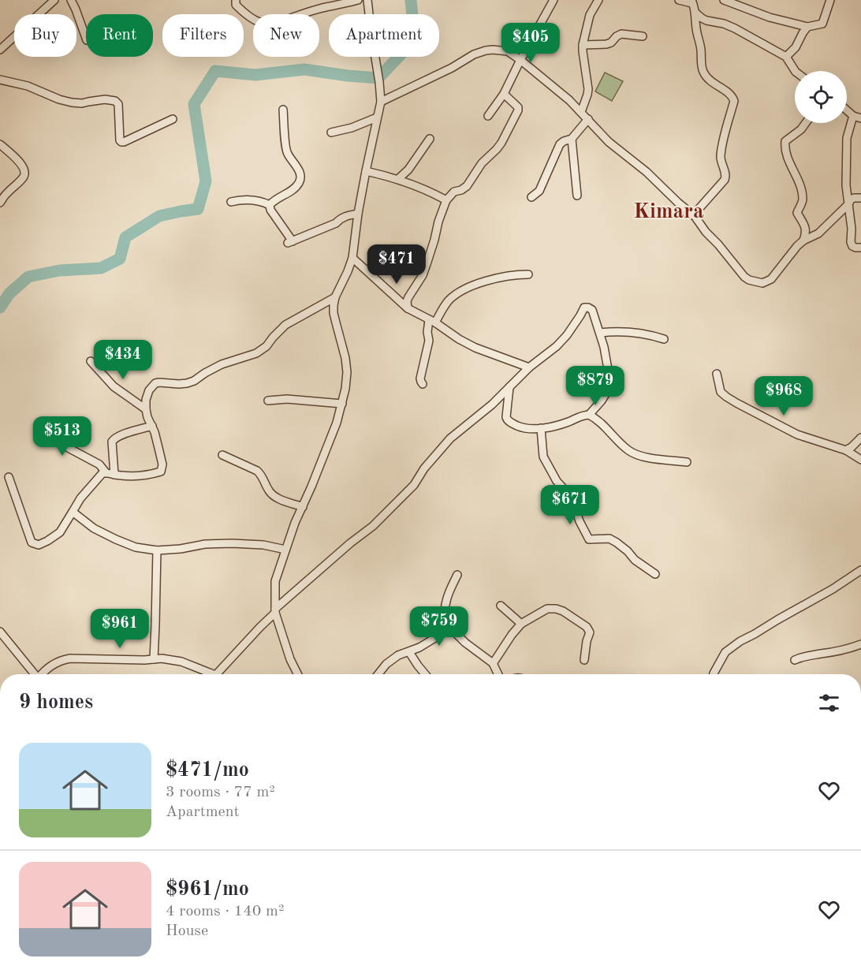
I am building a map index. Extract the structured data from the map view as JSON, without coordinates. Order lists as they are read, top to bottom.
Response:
{
  "districts": ["Kimara"],
  "page": {
    "chip": [
      "Buy",
      "Rent",
      "Filters",
      "New",
      "Apartment"
    ],
    "price": [
      "$405",
      "$471",
      "$434",
      "$879",
      "$968",
      "$513",
      "$671",
      "$759",
      "$961"
    ],
    "heading": "9 homes",
    "list": [
      {
        "name": "$471/mo",
        "note": "3 rooms · 77 m² · Apartment"
      },
      {
        "name": "$961/mo",
        "note": "4 rooms · 140 m² · House"
      }
    ]
  }
}
